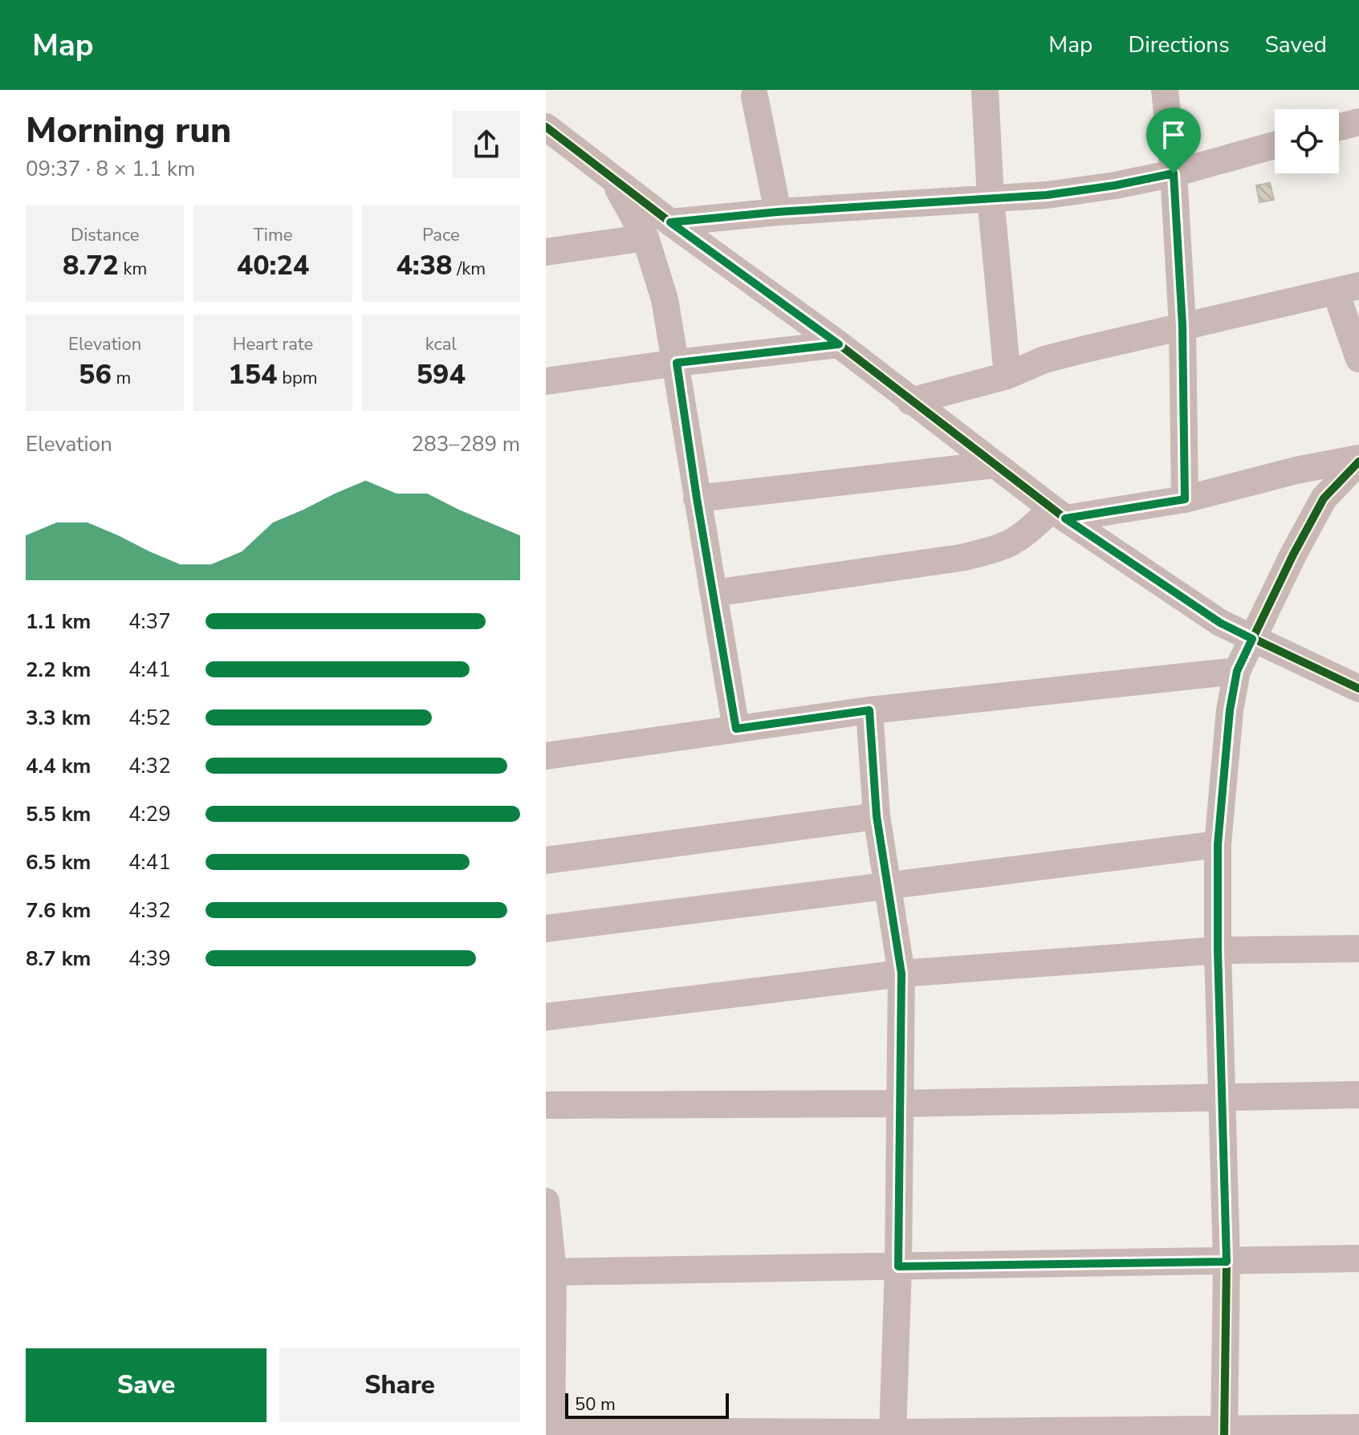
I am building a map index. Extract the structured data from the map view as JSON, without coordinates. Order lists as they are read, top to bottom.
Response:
{
  "scale_bar": "50 m",
  "page": {
    "header": "Map",
    "nav": ["Map", "Directions", "Saved"],
    "heading": ["Morning run", "09:37 · 8 × 1.1 km"],
    "stats": [
      ["Distance", "8.72 km"],
      ["Time", "40:24"],
      ["Pace", "4:38 /km"],
      ["Elevation", "56 m"],
      ["Heart rate", "154 bpm"],
      ["kcal", "594"]
    ],
    "chart": ["Elevation", "283–289 m"],
    "list": [
      {
        "name": "1.1 km",
        "note": "4:37"
      },
      {
        "name": "2.2 km",
        "note": "4:41"
      },
      {
        "name": "3.3 km",
        "note": "4:52"
      },
      {
        "name": "4.4 km",
        "note": "4:32"
      },
      {
        "name": "5.5 km",
        "note": "4:29"
      },
      {
        "name": "6.5 km",
        "note": "4:41"
      },
      {
        "name": "7.6 km",
        "note": "4:32"
      },
      {
        "name": "8.7 km",
        "note": "4:39"
      }
    ],
    "buttons": ["Save", "Share"],
    "scale": "50 m"
  }
}
